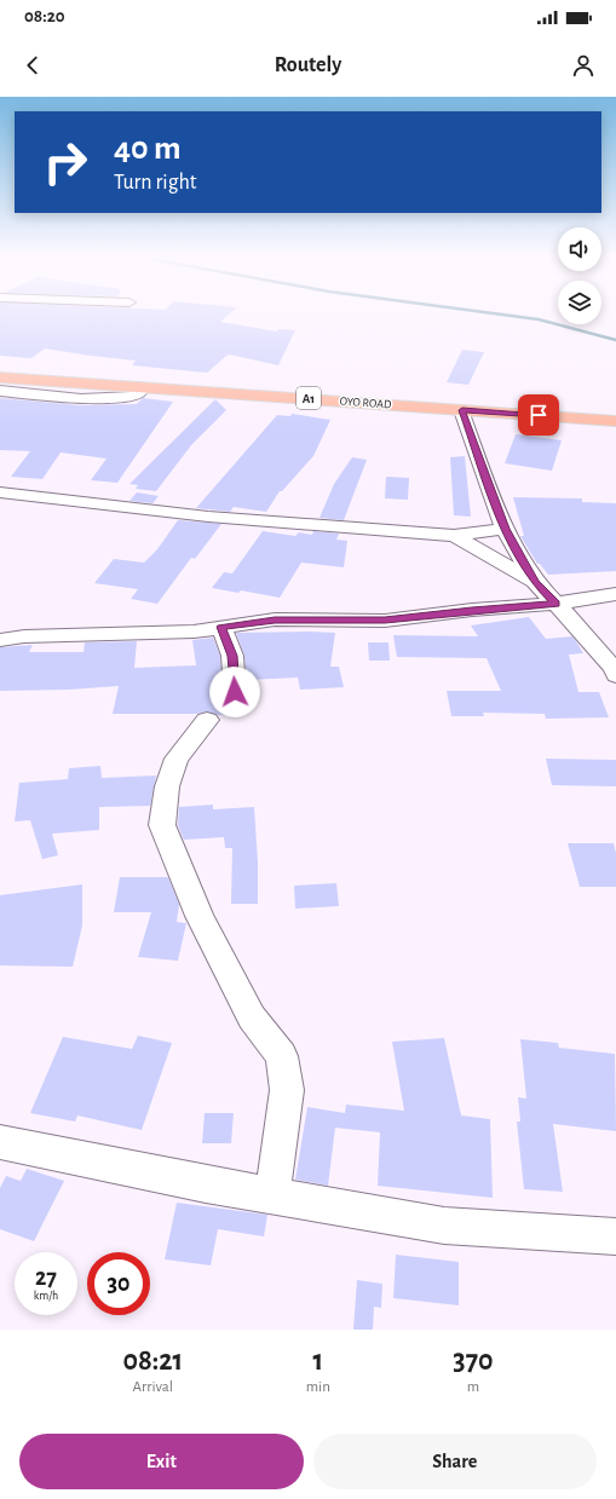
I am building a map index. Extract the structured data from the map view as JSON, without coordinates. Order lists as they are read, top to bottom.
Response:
{
  "streets": {
    "highway": ["A1", "OYO ROAD"]
  },
  "page": {
    "status": "08:20",
    "header": "Routely",
    "turn": ["40 m", "Turn right"],
    "speed": "27 km/h",
    "limit": "30",
    "eta": [
      "08:21",
      "Arrival",
      "1",
      "min",
      "370",
      "m"
    ],
    "buttons": ["Exit", "Share"]
  }
}
